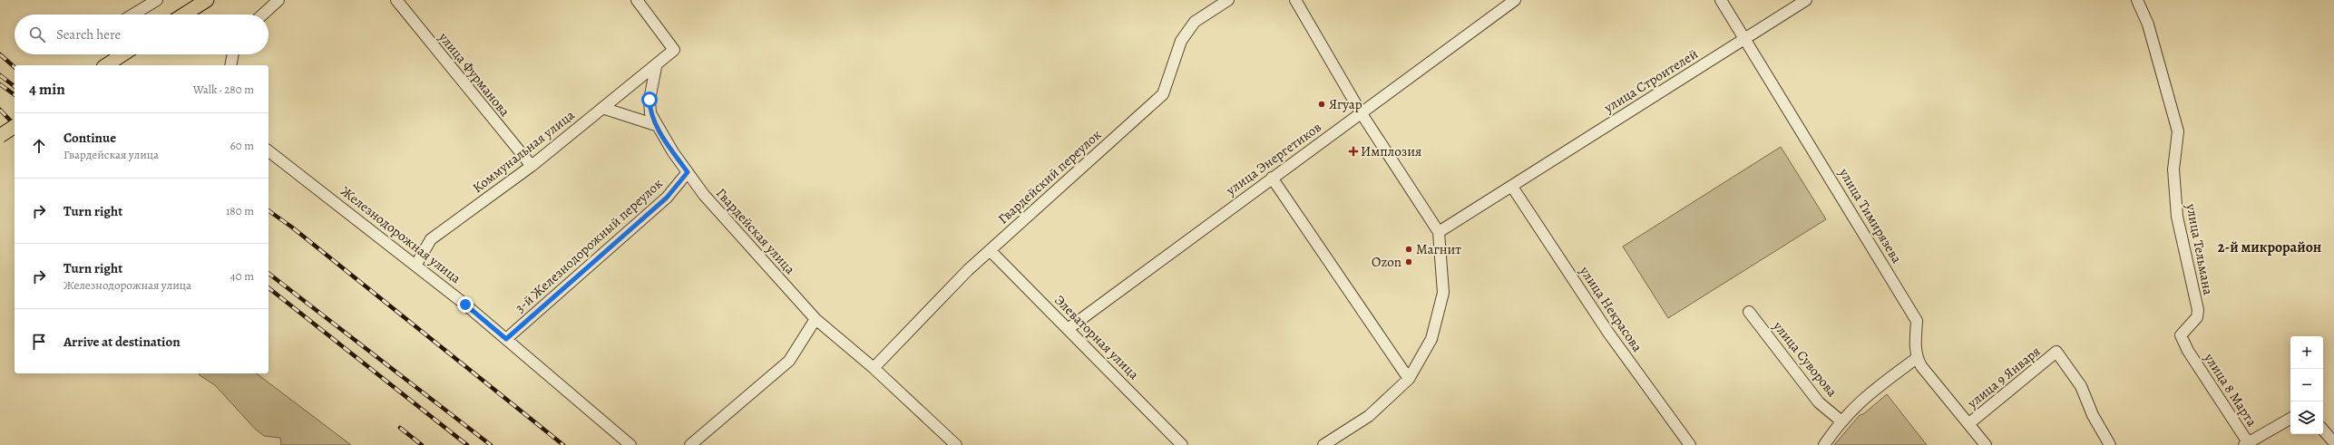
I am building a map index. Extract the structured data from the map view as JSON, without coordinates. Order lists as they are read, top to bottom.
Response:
{
  "streets": {
    "street": [
      "улица Фурманова",
      "улица Строителей",
      "Коммунальная улица",
      "улица Энергетиков",
      "Гвардейский переулок",
      "улица Тимирязева",
      "Гвардейская улица",
      "Железнодорожная улица",
      "3-й Железнодорожный переулок",
      "улица Тельмана",
      "улица Некрасова",
      "Элеваторная улица",
      "улица Суворова",
      "улица 9 Января",
      "улица 8 Марта"
    ]
  },
  "crossings": [
    ["улица Фурманова", "Коммунальная улица"],
    ["улица Строителей", "улица Тимирязева"],
    ["улица Строителей", "улица Некрасова"],
    ["Коммунальная улица", "Гвардейская улица"],
    ["Коммунальная улица", "Железнодорожная улица"],
    ["улица Энергетиков", "Элеваторная улица"],
    ["Гвардейский переулок", "Гвардейская улица"],
    ["Гвардейский переулок", "Элеваторная улица"],
    ["Гвардейская улица", "3-й Железнодорожный переулок"],
    ["Железнодорожная улица", "3-й Железнодорожный переулок"],
    ["улица Тельмана", "улица 8 Марта"]
  ],
  "districts": ["2-й микрорайон"],
  "places": {
    "other": ["Ягуар", "Магнит", "Ozon"],
    "health": ["Имплозия"]
  },
  "page": {
    "search": "Search here",
    "heading": ["4 min", "Walk · 280 m"],
    "list": [
      ["Continue", "Гвардейская улица", "60 m"],
      ["Turn right", "180 m"],
      ["Turn right", "Железнодорожная улица", "40 m"],
      "Arrive at destination"
    ],
    "map_buttons": ["+", "−"]
  }
}
